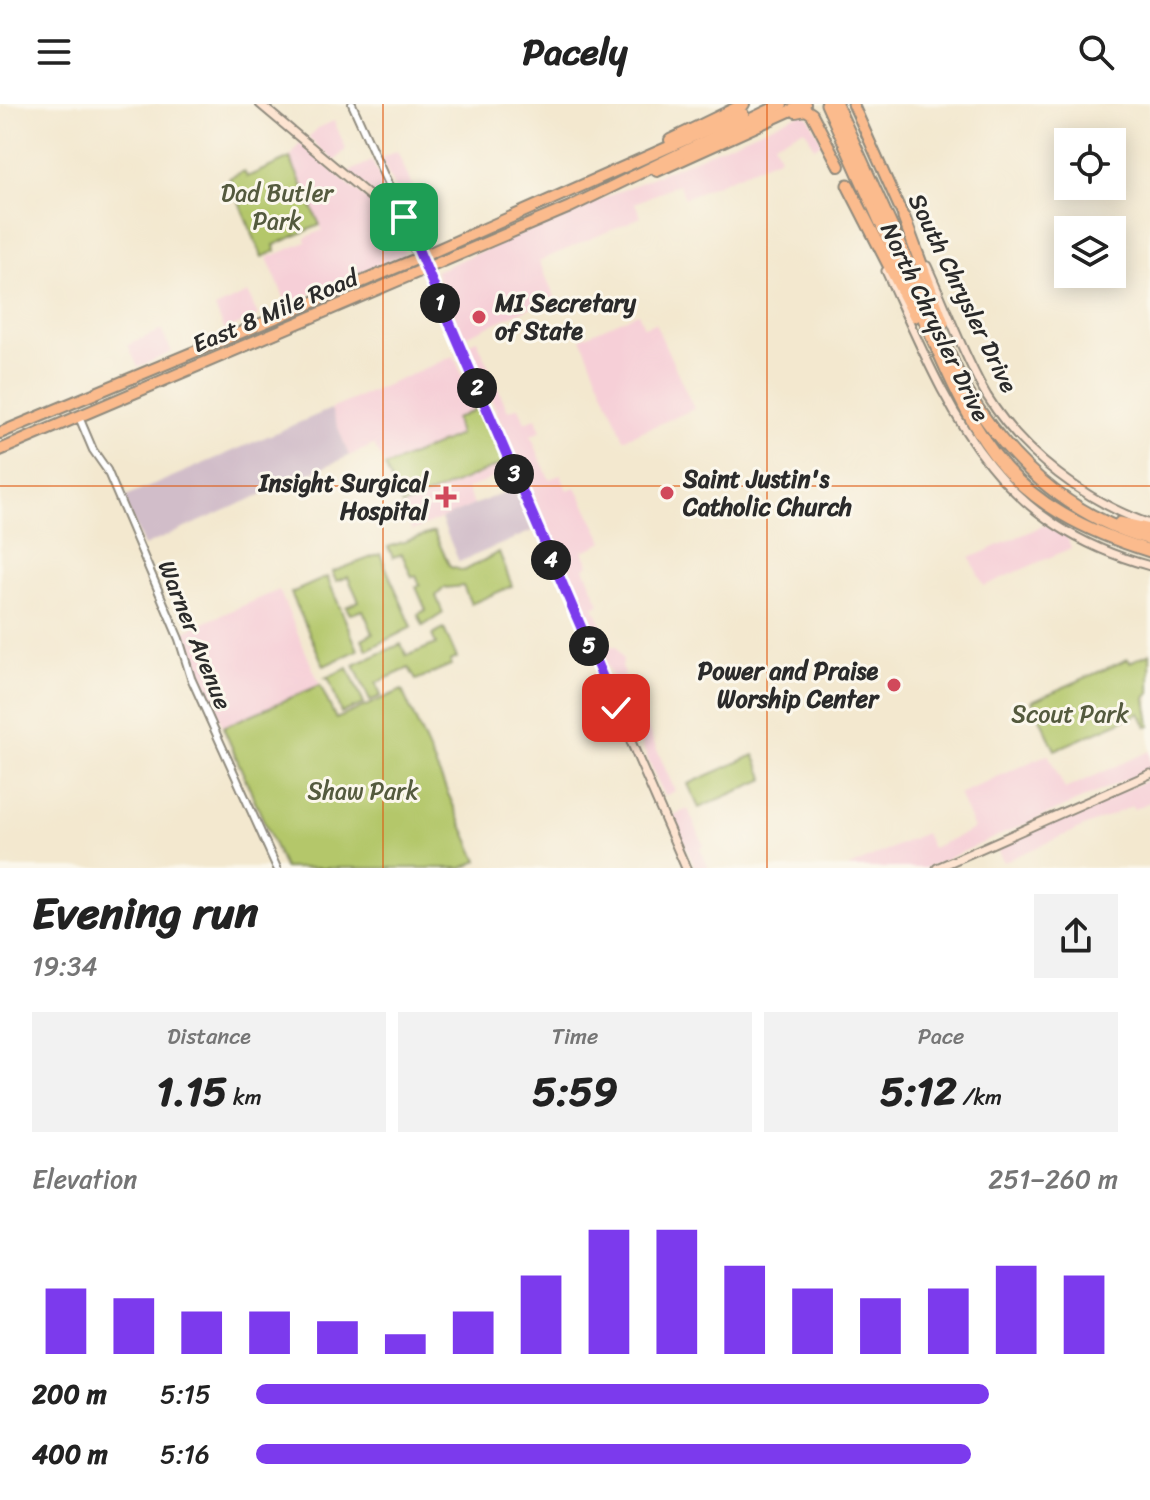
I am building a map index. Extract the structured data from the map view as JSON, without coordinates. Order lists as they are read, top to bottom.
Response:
{
  "streets": {
    "highway": ["East 8 Mile Road"],
    "main road": ["South Chrysler Drive", "North Chrysler Drive"],
    "street": ["Warner Avenue"]
  },
  "crossings": [
    ["East 8 Mile Road", "Warner Avenue"]
  ],
  "parks": ["Dad Butler Park", "Scout Park", "Shaw Park"],
  "places": {
    "other": ["MI Secretary of State", "Saint Justin's Catholic Church", "Power and Praise Worship Center"],
    "health": ["Insight Surgical Hospital"]
  },
  "page": {
    "header": "Pacely",
    "pins": [
      "1",
      "2",
      "3",
      "4",
      "5"
    ],
    "heading": ["Evening run", "19:34"],
    "stats": [
      ["Distance", "1.15 km"],
      ["Time", "5:59"],
      ["Pace", "5:12 /km"]
    ],
    "chart": ["Elevation", "251–260 m"],
    "list": [
      {
        "name": "200 m",
        "note": "5:15"
      },
      {
        "name": "400 m",
        "note": "5:16"
      }
    ]
  }
}
